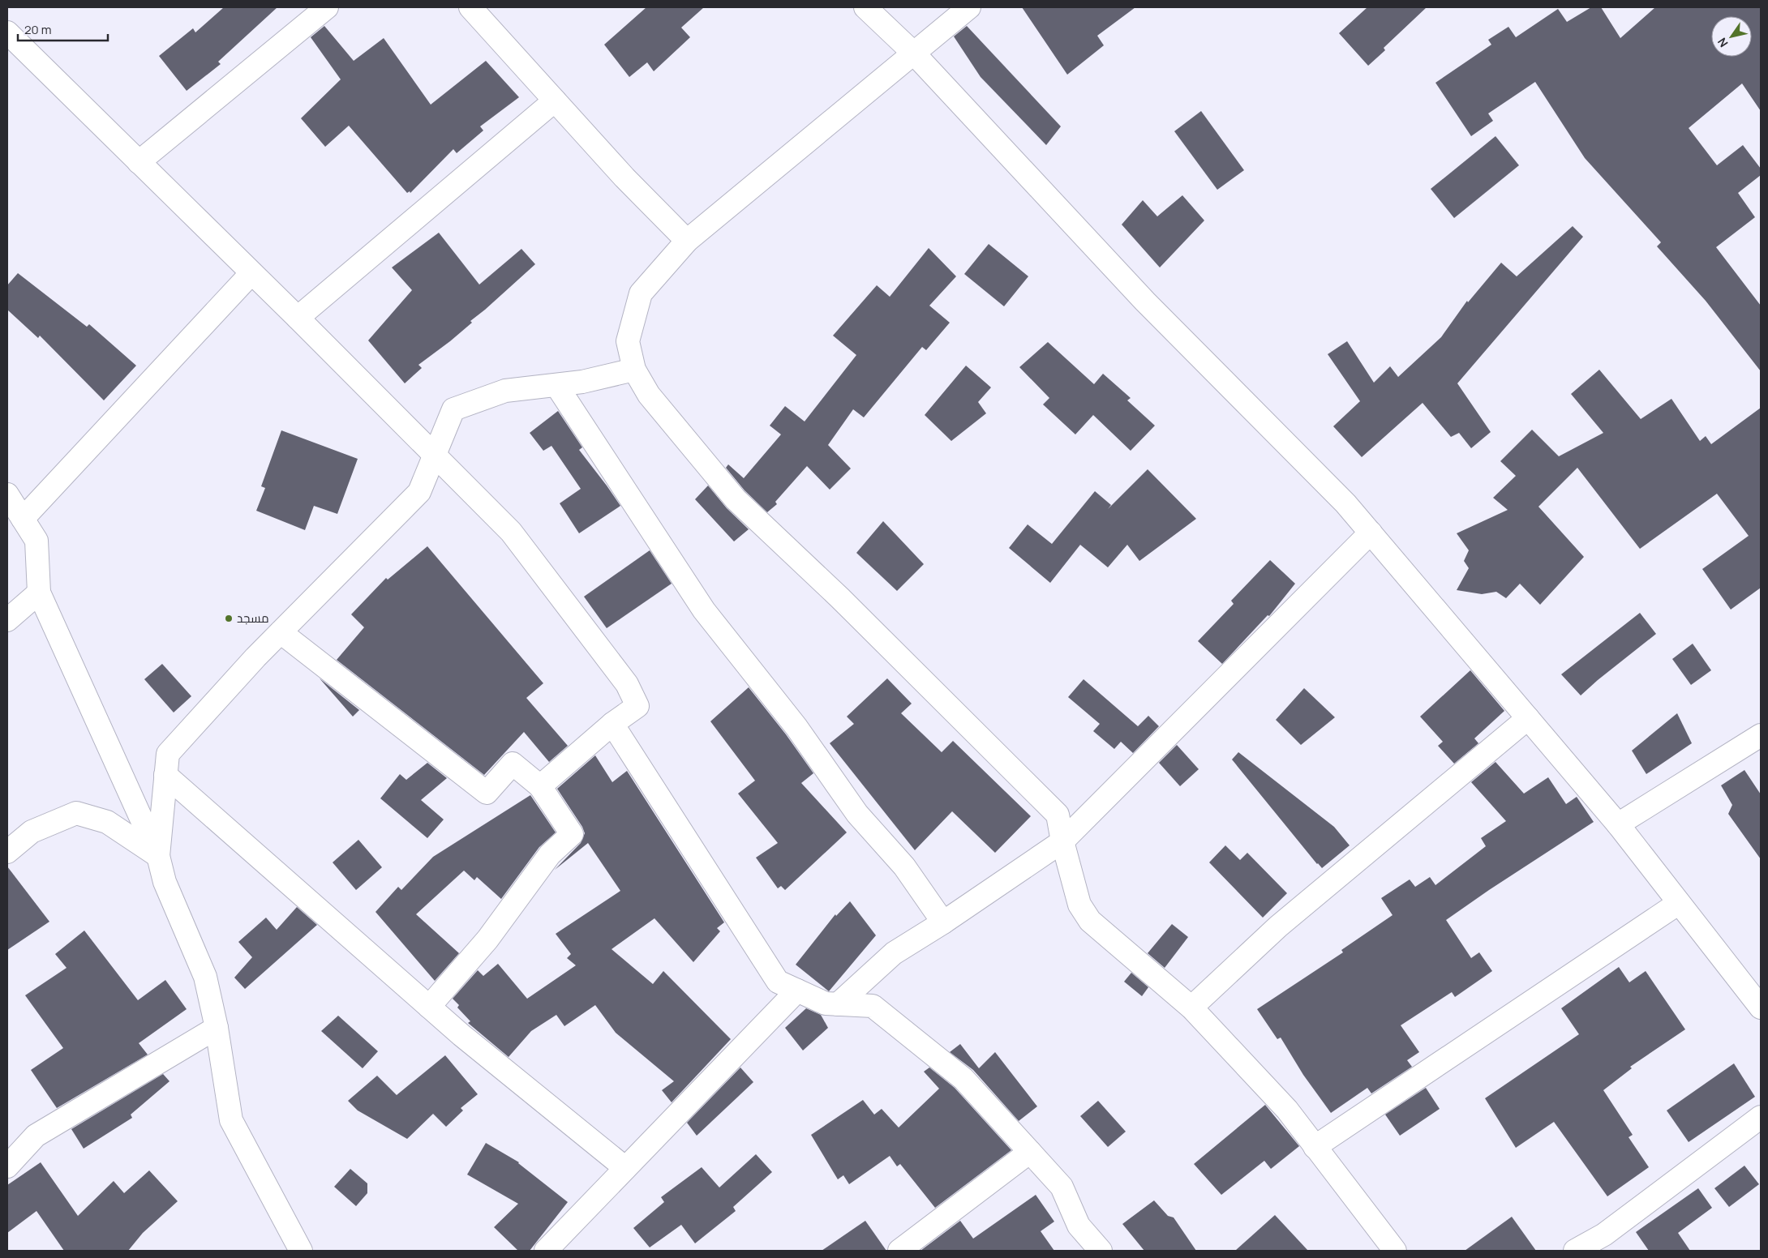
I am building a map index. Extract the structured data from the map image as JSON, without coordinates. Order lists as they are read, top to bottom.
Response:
{
  "places": ["مسجد"],
  "scale_bar": "20 m",
  "north": "bottom left"
}
